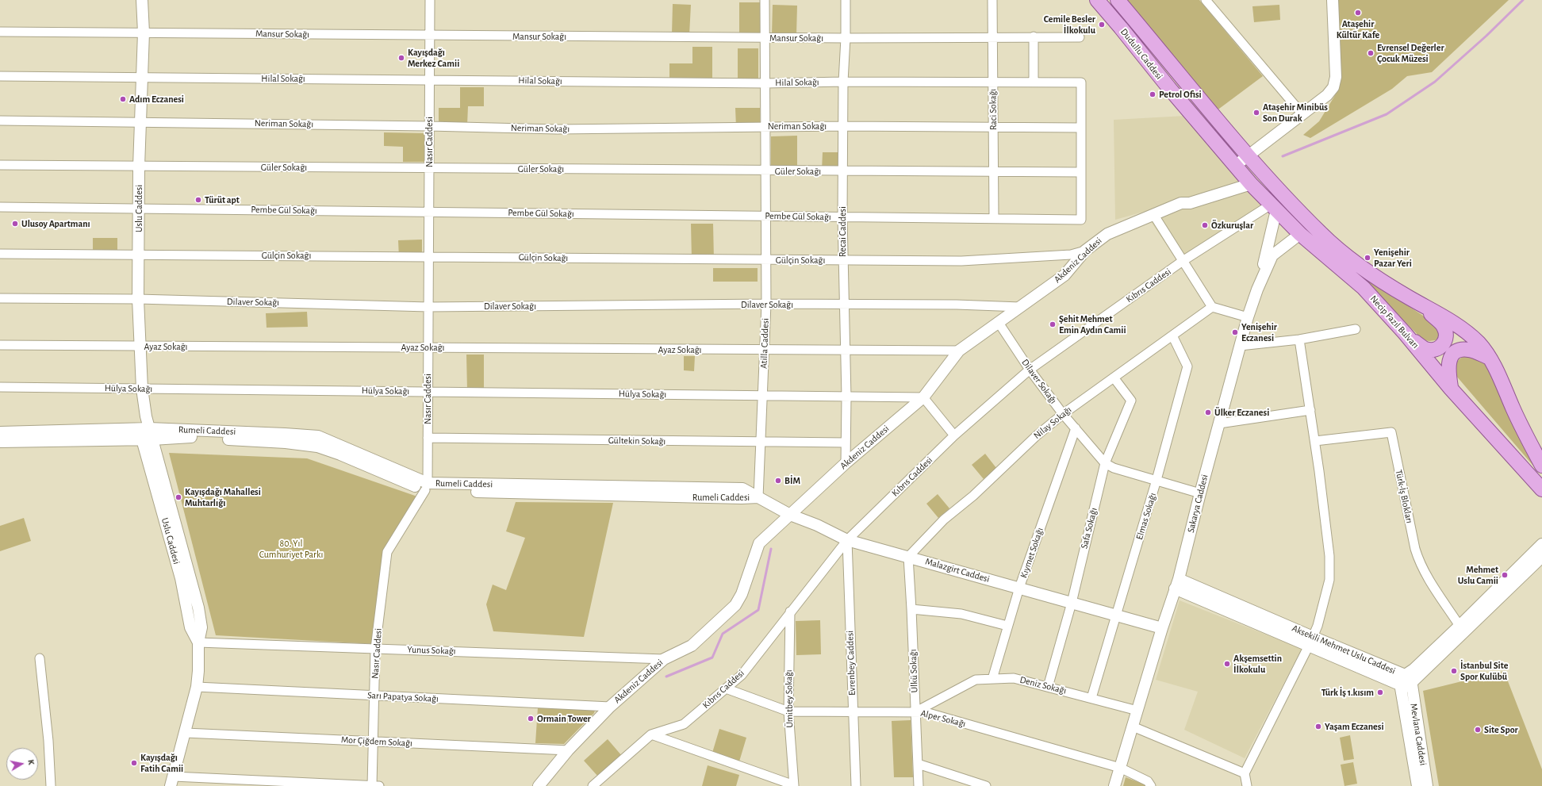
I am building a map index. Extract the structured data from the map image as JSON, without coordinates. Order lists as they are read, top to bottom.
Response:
{
  "streets": {
    "main road": ["Dudullu Caddesi", "Necip Fazıl Bulvarı"],
    "street": [
      "Mansur Sokağı",
      "Hilal Sokağı",
      "Raci Sokağı",
      "Neriman Sokağı",
      "Nasır Caddesi",
      "Güler Sokağı",
      "Uslu Caddesi",
      "Pembe Gül Sokağı",
      "Recai Caddesi",
      "Gülçin Sokağı",
      "Akdeniz Caddesi",
      "Kıbrıs Caddesi",
      "Dilaver Sokağı",
      "Atilla Caddesi",
      "Ayaz Sokağı",
      "Hülya Sokağı",
      "Nilay Sokağı",
      "Rumeli Caddesi",
      "Gültekin Sokağı",
      "Türk-İş Blokları",
      "Sakarya Caddesi",
      "Elmas Sokağı",
      "Safa Sokağı",
      "Kıymet Sokağı",
      "Malazgirt Caddesi",
      "Aksekili Mehmet Uslu Caddesi",
      "Yunus Sokağı",
      "Evrenbey Caddesi",
      "Ülkü Sokağı",
      "Deniz Sokağı",
      "Sarı Papatya Sokağı",
      "Ümitbey Sokağı",
      "Alper Sokağı",
      "Mevlana Caddesi",
      "Mor Çiğdem Sokağı"
    ]
  },
  "crossings": [
    ["Mansur Sokağı", "Raci Sokağı"],
    ["Mansur Sokağı", "Nasır Caddesi"],
    ["Mansur Sokağı", "Uslu Caddesi"],
    ["Mansur Sokağı", "Recai Caddesi"],
    ["Mansur Sokağı", "Atilla Caddesi"],
    ["Dudullu Caddesi", "Necip Fazıl Bulvarı"],
    ["Hilal Sokağı", "Raci Sokağı"],
    ["Hilal Sokağı", "Neriman Sokağı"],
    ["Hilal Sokağı", "Nasır Caddesi"],
    ["Hilal Sokağı", "Uslu Caddesi"],
    ["Hilal Sokağı", "Recai Caddesi"],
    ["Hilal Sokağı", "Atilla Caddesi"],
    ["Raci Sokağı", "Neriman Sokağı"],
    ["Raci Sokağı", "Güler Sokağı"],
    ["Raci Sokağı", "Pembe Gül Sokağı"],
    ["Neriman Sokağı", "Nasır Caddesi"],
    ["Neriman Sokağı", "Uslu Caddesi"],
    ["Neriman Sokağı", "Recai Caddesi"],
    ["Neriman Sokağı", "Atilla Caddesi"],
    ["Nasır Caddesi", "Güler Sokağı"],
    ["Nasır Caddesi", "Pembe Gül Sokağı"],
    ["Nasır Caddesi", "Gülçin Sokağı"],
    ["Nasır Caddesi", "Dilaver Sokağı"],
    ["Nasır Caddesi", "Ayaz Sokağı"],
    ["Nasır Caddesi", "Hülya Sokağı"],
    ["Nasır Caddesi", "Rumeli Caddesi"],
    ["Nasır Caddesi", "Gültekin Sokağı"],
    ["Nasır Caddesi", "Yunus Sokağı"],
    ["Nasır Caddesi", "Sarı Papatya Sokağı"],
    ["Nasır Caddesi", "Mor Çiğdem Sokağı"],
    ["Güler Sokağı", "Uslu Caddesi"],
    ["Güler Sokağı", "Pembe Gül Sokağı"],
    ["Güler Sokağı", "Recai Caddesi"],
    ["Güler Sokağı", "Atilla Caddesi"],
    ["Uslu Caddesi", "Pembe Gül Sokağı"],
    ["Uslu Caddesi", "Gülçin Sokağı"],
    ["Uslu Caddesi", "Dilaver Sokağı"],
    ["Uslu Caddesi", "Ayaz Sokağı"],
    ["Uslu Caddesi", "Hülya Sokağı"],
    ["Uslu Caddesi", "Rumeli Caddesi"],
    ["Uslu Caddesi", "Yunus Sokağı"],
    ["Uslu Caddesi", "Sarı Papatya Sokağı"],
    ["Uslu Caddesi", "Mor Çiğdem Sokağı"],
    ["Pembe Gül Sokağı", "Recai Caddesi"],
    ["Pembe Gül Sokağı", "Atilla Caddesi"],
    ["Recai Caddesi", "Gülçin Sokağı"],
    ["Recai Caddesi", "Akdeniz Caddesi"],
    ["Recai Caddesi", "Dilaver Sokağı"],
    ["Recai Caddesi", "Ayaz Sokağı"],
    ["Recai Caddesi", "Hülya Sokağı"],
    ["Recai Caddesi", "Gültekin Sokağı"],
    ["Gülçin Sokağı", "Akdeniz Caddesi"],
    ["Gülçin Sokağı", "Atilla Caddesi"],
    ["Akdeniz Caddesi", "Dilaver Sokağı"],
    ["Akdeniz Caddesi", "Necip Fazıl Bulvarı"],
    ["Akdeniz Caddesi", "Malazgirt Caddesi"],
    ["Akdeniz Caddesi", "Yunus Sokağı"],
    ["Akdeniz Caddesi", "Sarı Papatya Sokağı"],
    ["Akdeniz Caddesi", "Mor Çiğdem Sokağı"],
    ["Kıbrıs Caddesi", "Dilaver Sokağı"],
    ["Kıbrıs Caddesi", "Necip Fazıl Bulvarı"],
    ["Kıbrıs Caddesi", "Malazgirt Caddesi"],
    ["Kıbrıs Caddesi", "Evrenbey Caddesi"],
    ["Kıbrıs Caddesi", "Ümitbey Sokağı"],
    ["Kıbrıs Caddesi", "Alper Sokağı"],
    ["Dilaver Sokağı", "Atilla Caddesi"],
    ["Dilaver Sokağı", "Nilay Sokağı"],
    ["Dilaver Sokağı", "Sakarya Caddesi"],
    ["Dilaver Sokağı", "Elmas Sokağı"],
    ["Dilaver Sokağı", "Safa Sokağı"],
    ["Dilaver Sokağı", "Kıymet Sokağı"],
    ["Necip Fazıl Bulvarı", "Sakarya Caddesi"],
    ["Atilla Caddesi", "Ayaz Sokağı"],
    ["Atilla Caddesi", "Hülya Sokağı"],
    ["Atilla Caddesi", "Rumeli Caddesi"],
    ["Atilla Caddesi", "Gültekin Sokağı"],
    ["Atilla Caddesi", "Malazgirt Caddesi"],
    ["Nilay Sokağı", "Elmas Sokağı"],
    ["Nilay Sokağı", "Safa Sokağı"],
    ["Nilay Sokağı", "Malazgirt Caddesi"],
    ["Nilay Sokağı", "Ülkü Sokağı"],
    ["Rumeli Caddesi", "Malazgirt Caddesi"],
    ["Türk-İş Blokları", "Aksekili Mehmet Uslu Caddesi"],
    ["Sakarya Caddesi", "Malazgirt Caddesi"],
    ["Sakarya Caddesi", "Aksekili Mehmet Uslu Caddesi"],
    ["Sakarya Caddesi", "Deniz Sokağı"],
    ["Sakarya Caddesi", "Alper Sokağı"],
    ["Elmas Sokağı", "Malazgirt Caddesi"],
    ["Elmas Sokağı", "Deniz Sokağı"],
    ["Safa Sokağı", "Malazgirt Caddesi"],
    ["Safa Sokağı", "Deniz Sokağı"],
    ["Kıymet Sokağı", "Malazgirt Caddesi"],
    ["Kıymet Sokağı", "Deniz Sokağı"],
    ["Malazgirt Caddesi", "Evrenbey Caddesi"],
    ["Malazgirt Caddesi", "Ülkü Sokağı"],
    ["Aksekili Mehmet Uslu Caddesi", "Mevlana Caddesi"],
    ["Evrenbey Caddesi", "Alper Sokağı"],
    ["Ülkü Sokağı", "Deniz Sokağı"],
    ["Ülkü Sokağı", "Alper Sokağı"],
    ["Deniz Sokağı", "Alper Sokağı"],
    ["Ümitbey Sokağı", "Alper Sokağı"]
  ],
  "parks": ["80. Yıl Cumhuriyet Parkı"],
  "places": [
    "Ataşehir Kültür Kafe",
    "Cemile Besler İlkokulu",
    "Evrensel Değerler Çocuk Müzesi",
    "Kayışdağı Merkez Camii",
    "Petrol Ofisi",
    "Adım Eczanesi",
    "Ataşehir Minibüs Son Durak",
    "Türüt apt",
    "Ulusoy Apartmanı",
    "Özkuruşlar",
    "Yenişehir Pazar Yeri",
    "Şehit Mehmet Emin Aydın Camii",
    "Yenişehir Eczanesi",
    "Ülker Eczanesi",
    "BİM",
    "Kayışdağı Mahallesi Muhtarlığı",
    "Mehmet Uslu Camii",
    "Akşemsettin İlkokulu",
    "İstanbul Site Spor Kulübü",
    "Türk İş 1.kısım",
    "Ormain Tower",
    "Yaşam Eczanesi",
    "Site Spor",
    "Kayışdağı Fatih Camii"
  ],
  "north": "right"
}
